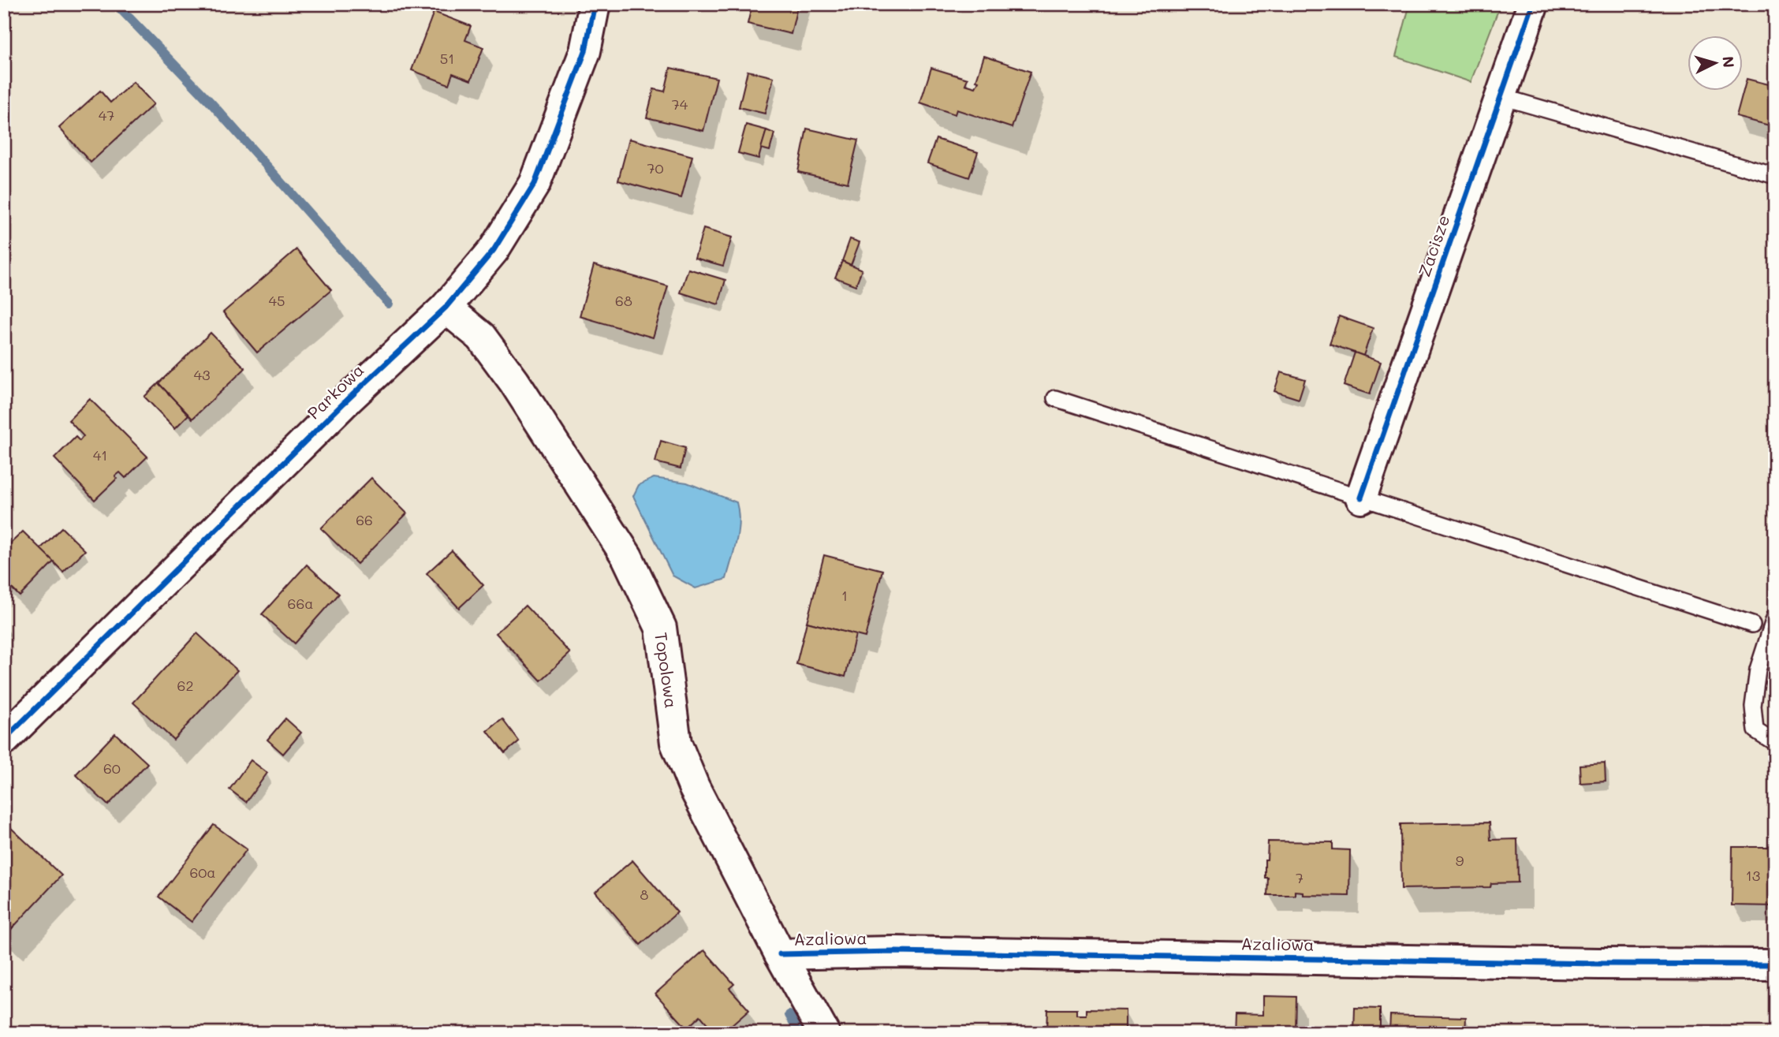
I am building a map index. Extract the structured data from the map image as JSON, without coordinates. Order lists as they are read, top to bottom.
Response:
{
  "streets": {
    "street": [
      "Zacisze",
      "Parkowa",
      "Topolowa",
      "Azaliowa"
    ]
  },
  "crossings": [
    ["Parkowa", "Topolowa"],
    ["Topolowa", "Azaliowa"]
  ],
  "house_numbers": [
    "51",
    "74",
    "47",
    "70",
    "45",
    "68",
    "43",
    "41",
    "66",
    "1",
    "66a",
    "62",
    "60",
    "9",
    "60a",
    "13",
    "7",
    "8"
  ],
  "north": "right"
}
